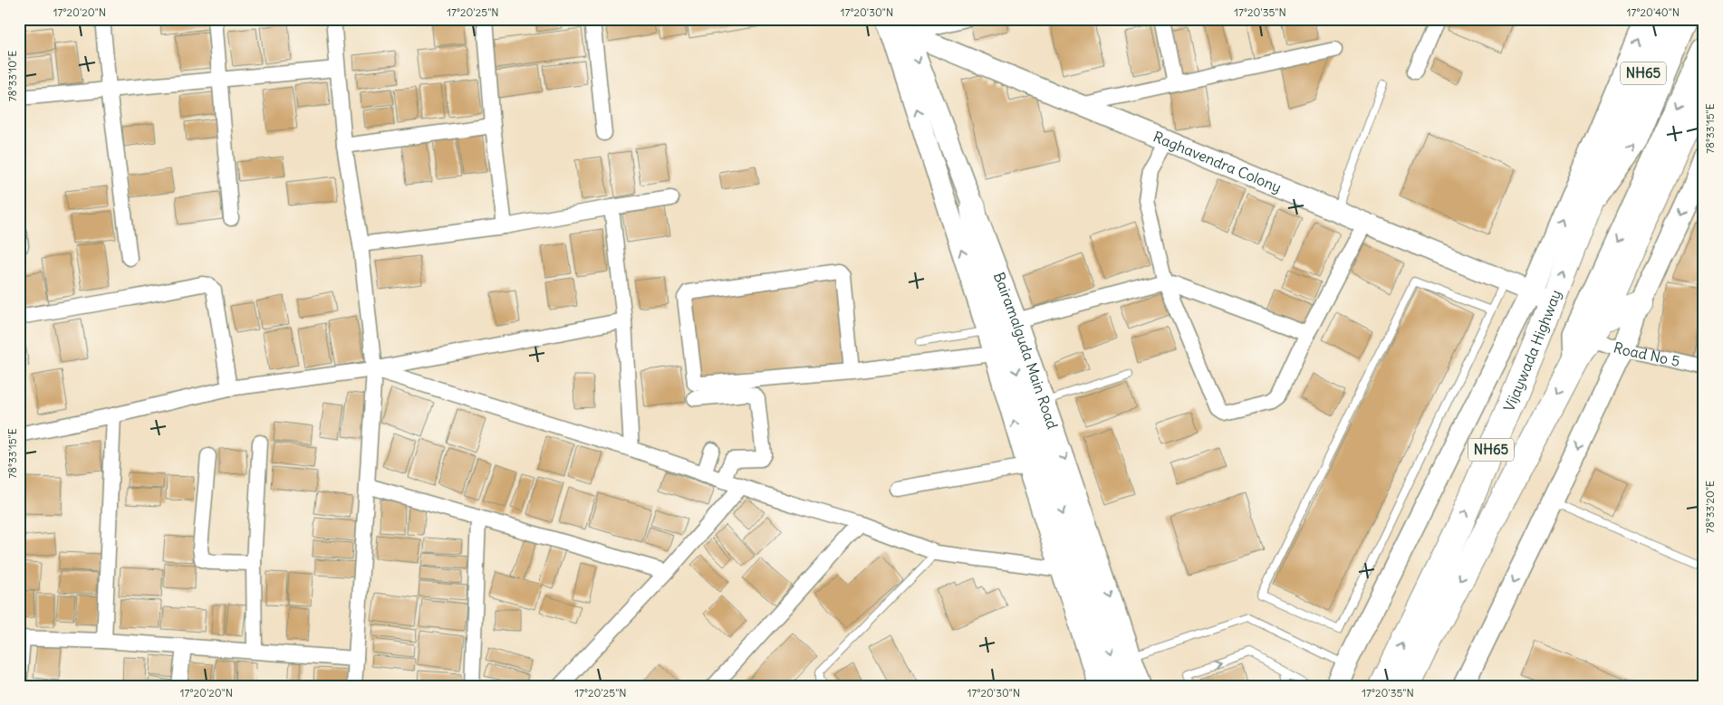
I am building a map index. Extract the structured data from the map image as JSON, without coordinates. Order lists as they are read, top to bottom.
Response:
{
  "streets": {
    "highway": ["NH65", "Vijaywada Highway"],
    "street": ["Raghavendra Colony", "Bairamalguda Main Road", "Road No 5"]
  },
  "crossings": [
    ["NH65", "Vijaywada Highway"],
    ["NH65", "Road No 5"],
    ["Raghavendra Colony", "Vijaywada Highway"],
    ["Raghavendra Colony", "Bairamalguda Main Road"]
  ],
  "coordinates": [
    "17°20'20\"N",
    "17°20'25\"N",
    "17°20'30\"N",
    "17°20'35\"N",
    "17°20'40\"N",
    "78°33'10\"E",
    "78°33'15\"E",
    "78°33'20\"E"
  ]
}
